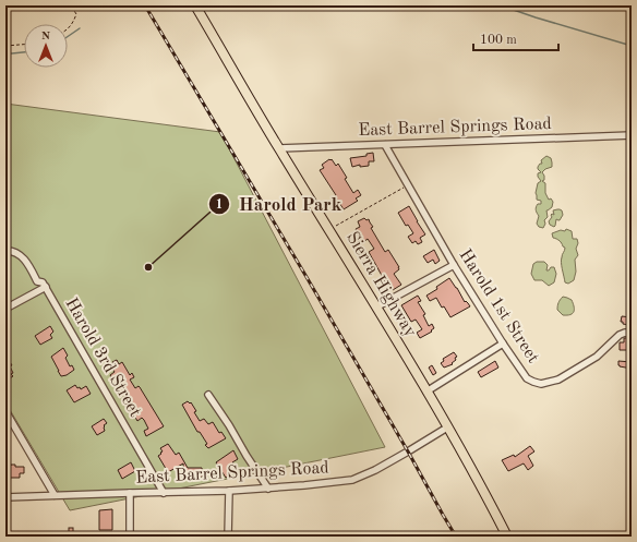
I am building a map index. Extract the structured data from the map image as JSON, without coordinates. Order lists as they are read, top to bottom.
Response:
{
  "streets": {
    "highway": ["Sierra Highway"],
    "street": ["East Barrel Springs Road", "Harold 1st Street", "Harold 3rd Street"]
  },
  "crossings": [
    ["East Barrel Springs Road", "Sierra Highway"],
    ["East Barrel Springs Road", "Harold 1st Street"],
    ["East Barrel Springs Road", "Harold 3rd Street"]
  ],
  "places": ["Harold Park"],
  "scale_bar": "100 m",
  "north": "top"
}
